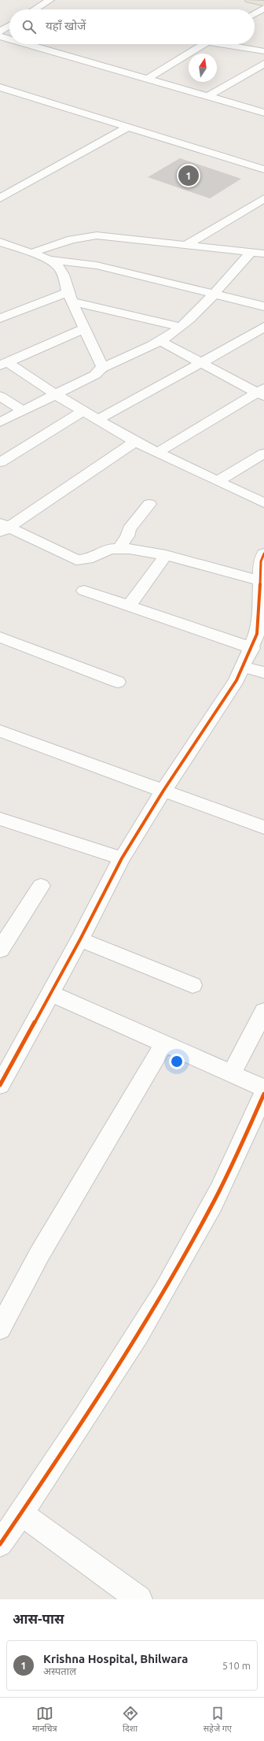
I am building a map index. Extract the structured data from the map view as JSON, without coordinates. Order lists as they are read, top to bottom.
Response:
{
  "north": "top",
  "page": {
    "search": "यहाँ खोजें",
    "pins": "1",
    "heading": "आस-पास",
    "list": [
      {
        "mark": "1",
        "name": "Krishna Hospital, Bhilwara",
        "note": "अस्पताल",
        "value": "510 m"
      }
    ],
    "nav": ["मानचित्र", "दिशा", "सहेजे गए"]
  }
}
